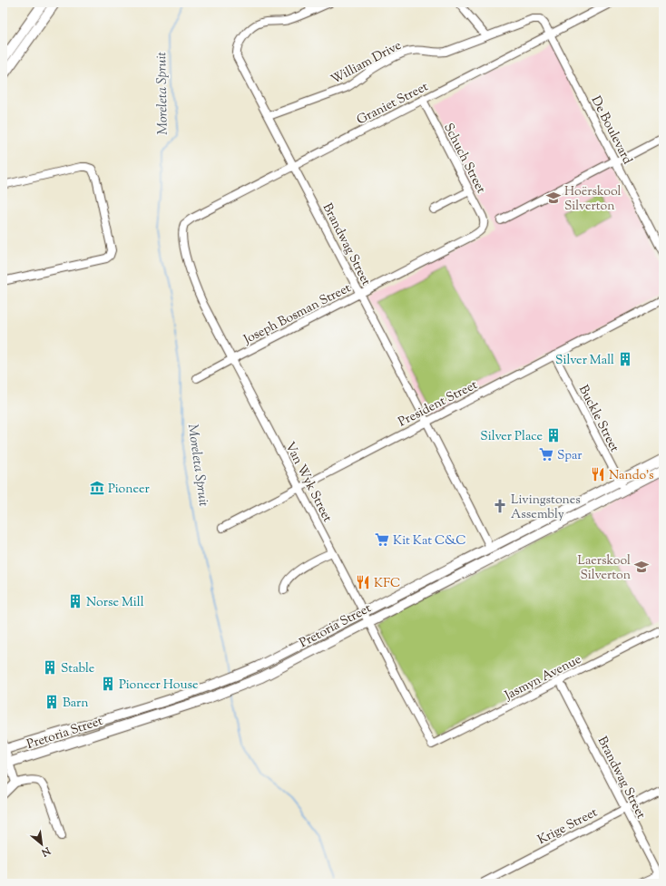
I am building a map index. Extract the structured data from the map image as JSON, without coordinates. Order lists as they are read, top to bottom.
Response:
{
  "streets": {
    "main road": ["Pretoria Street"],
    "street": [
      "William Drive",
      "Graniet Street",
      "De Boulevard",
      "Schuch Street",
      "Brandwag Street",
      "Joseph Bosman Street",
      "President Street",
      "Buckle Street",
      "Van Wyk Street",
      "Jasmyn Avenue",
      "Krige Street"
    ]
  },
  "crossings": [
    ["William Drive", "De Boulevard"],
    ["William Drive", "Brandwag Street"],
    ["Graniet Street", "De Boulevard"],
    ["Graniet Street", "Schuch Street"],
    ["Graniet Street", "Brandwag Street"],
    ["Graniet Street", "Van Wyk Street"],
    ["Schuch Street", "Joseph Bosman Street"],
    ["Brandwag Street", "Joseph Bosman Street"],
    ["Brandwag Street", "President Street"],
    ["Brandwag Street", "Pretoria Street"],
    ["Brandwag Street", "Jasmyn Avenue"],
    ["Brandwag Street", "Krige Street"],
    ["Joseph Bosman Street", "Van Wyk Street"],
    ["President Street", "Buckle Street"],
    ["President Street", "Van Wyk Street"],
    ["Buckle Street", "Pretoria Street"],
    ["Van Wyk Street", "Pretoria Street"],
    ["Van Wyk Street", "Jasmyn Avenue"]
  ],
  "water": ["Moreleta Spruit"],
  "places": {
    "school or university": ["Hoërskool Silverton", "Laerskool Silverton"],
    "building": [
      "Silver Mall",
      "Silver Place",
      "Norse Mill",
      "Stable",
      "Pioneer House",
      "Barn"
    ],
    "supermarket": ["Spar", "Kit Kat C&C"],
    "restaurant": ["Nando's", "KFC"],
    "museum": ["Pioneer"],
    "church": ["Livingstones Assembly"]
  },
  "north": "bottom right"
}
